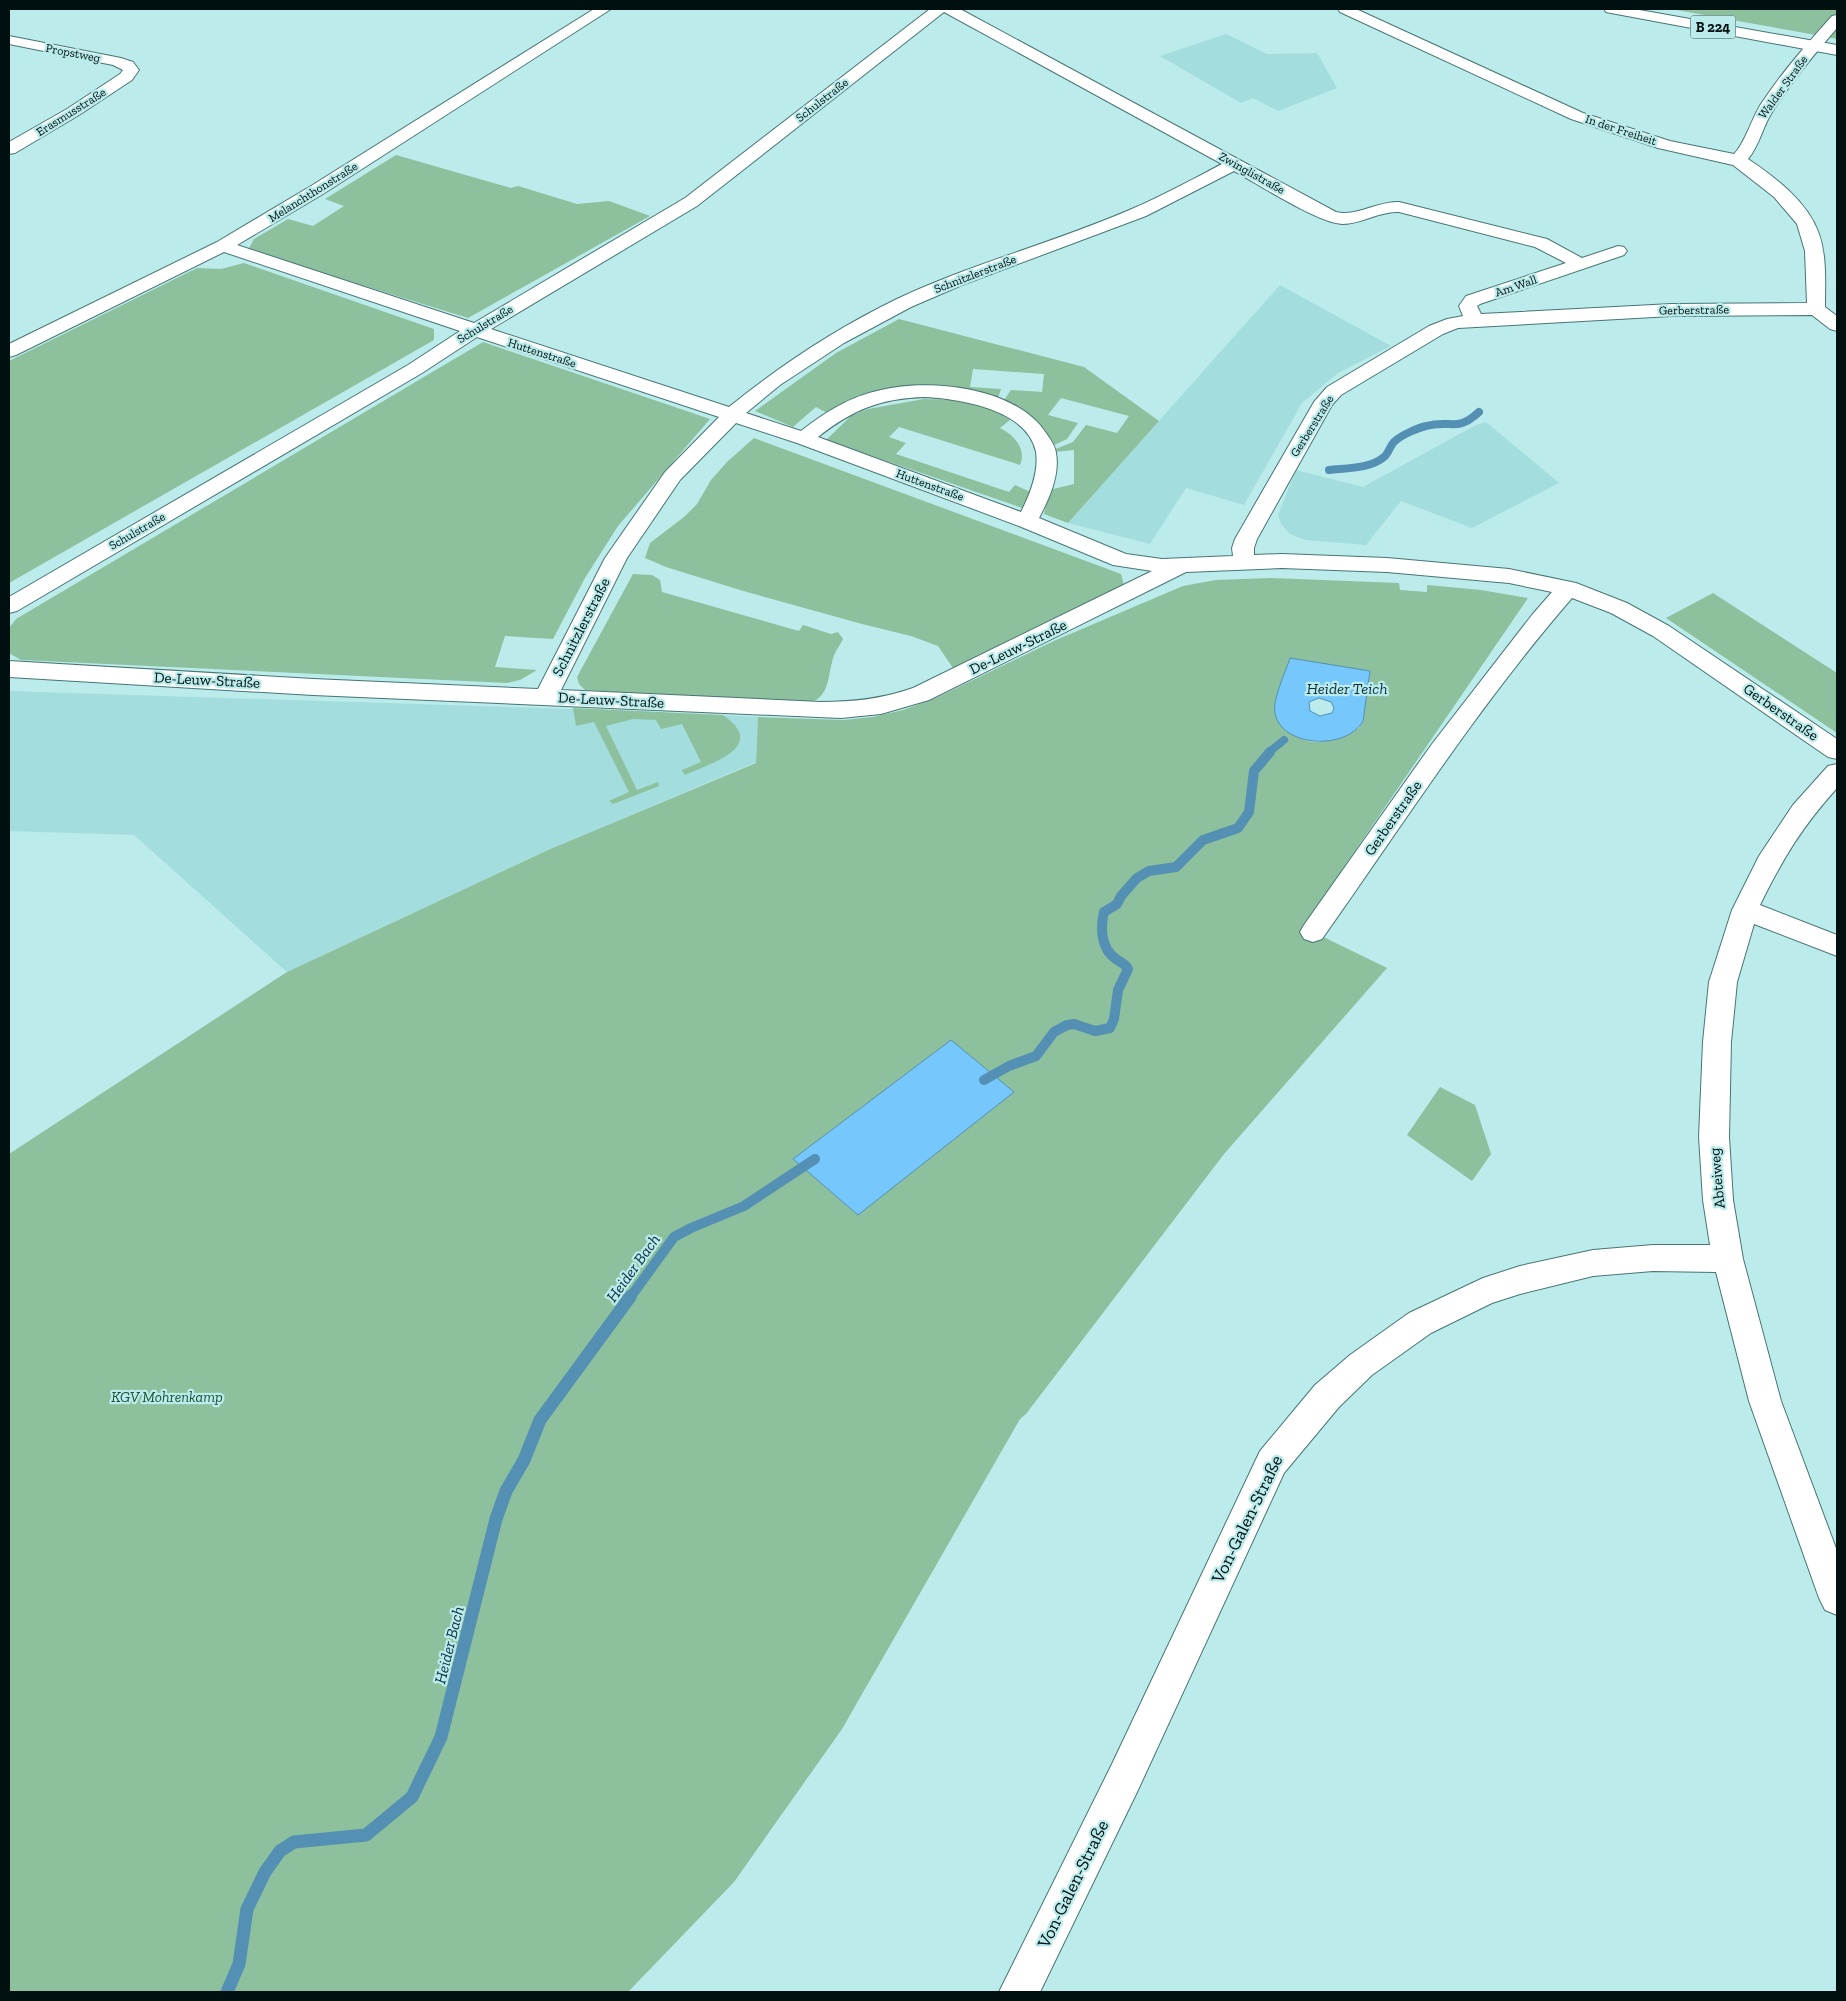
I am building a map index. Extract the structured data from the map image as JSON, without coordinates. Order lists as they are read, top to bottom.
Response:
{
  "streets": {
    "street": [
      "B 224",
      "Propstweg",
      "Walder Straße",
      "Schulstraße",
      "Erasmusstraße",
      "In der Freiheit",
      "Zwinglistraße",
      "Melanchthonstraße",
      "Schnitzlerstraße",
      "Am Wall",
      "Gerberstraße",
      "Huttenstraße",
      "De-Leuw-Straße",
      "Abteiweg",
      "Von-Galen-Straße"
    ]
  },
  "crossings": [
    ["B 224", "Walder Straße"],
    ["Propstweg", "Erasmusstraße"],
    ["Walder Straße", "In der Freiheit"],
    ["Schulstraße", "Huttenstraße"],
    ["Zwinglistraße", "Schnitzlerstraße"],
    ["Zwinglistraße", "Am Wall"],
    ["Melanchthonstraße", "Huttenstraße"],
    ["Schnitzlerstraße", "Huttenstraße"],
    ["Schnitzlerstraße", "De-Leuw-Straße"],
    ["Am Wall", "Gerberstraße"],
    ["Gerberstraße", "Huttenstraße"],
    ["Huttenstraße", "De-Leuw-Straße"],
    ["Abteiweg", "Von-Galen-Straße"]
  ],
  "water": ["Heider Teich", "Heider Bach"],
  "parks": ["KGV Mohrenkamp"]
}
